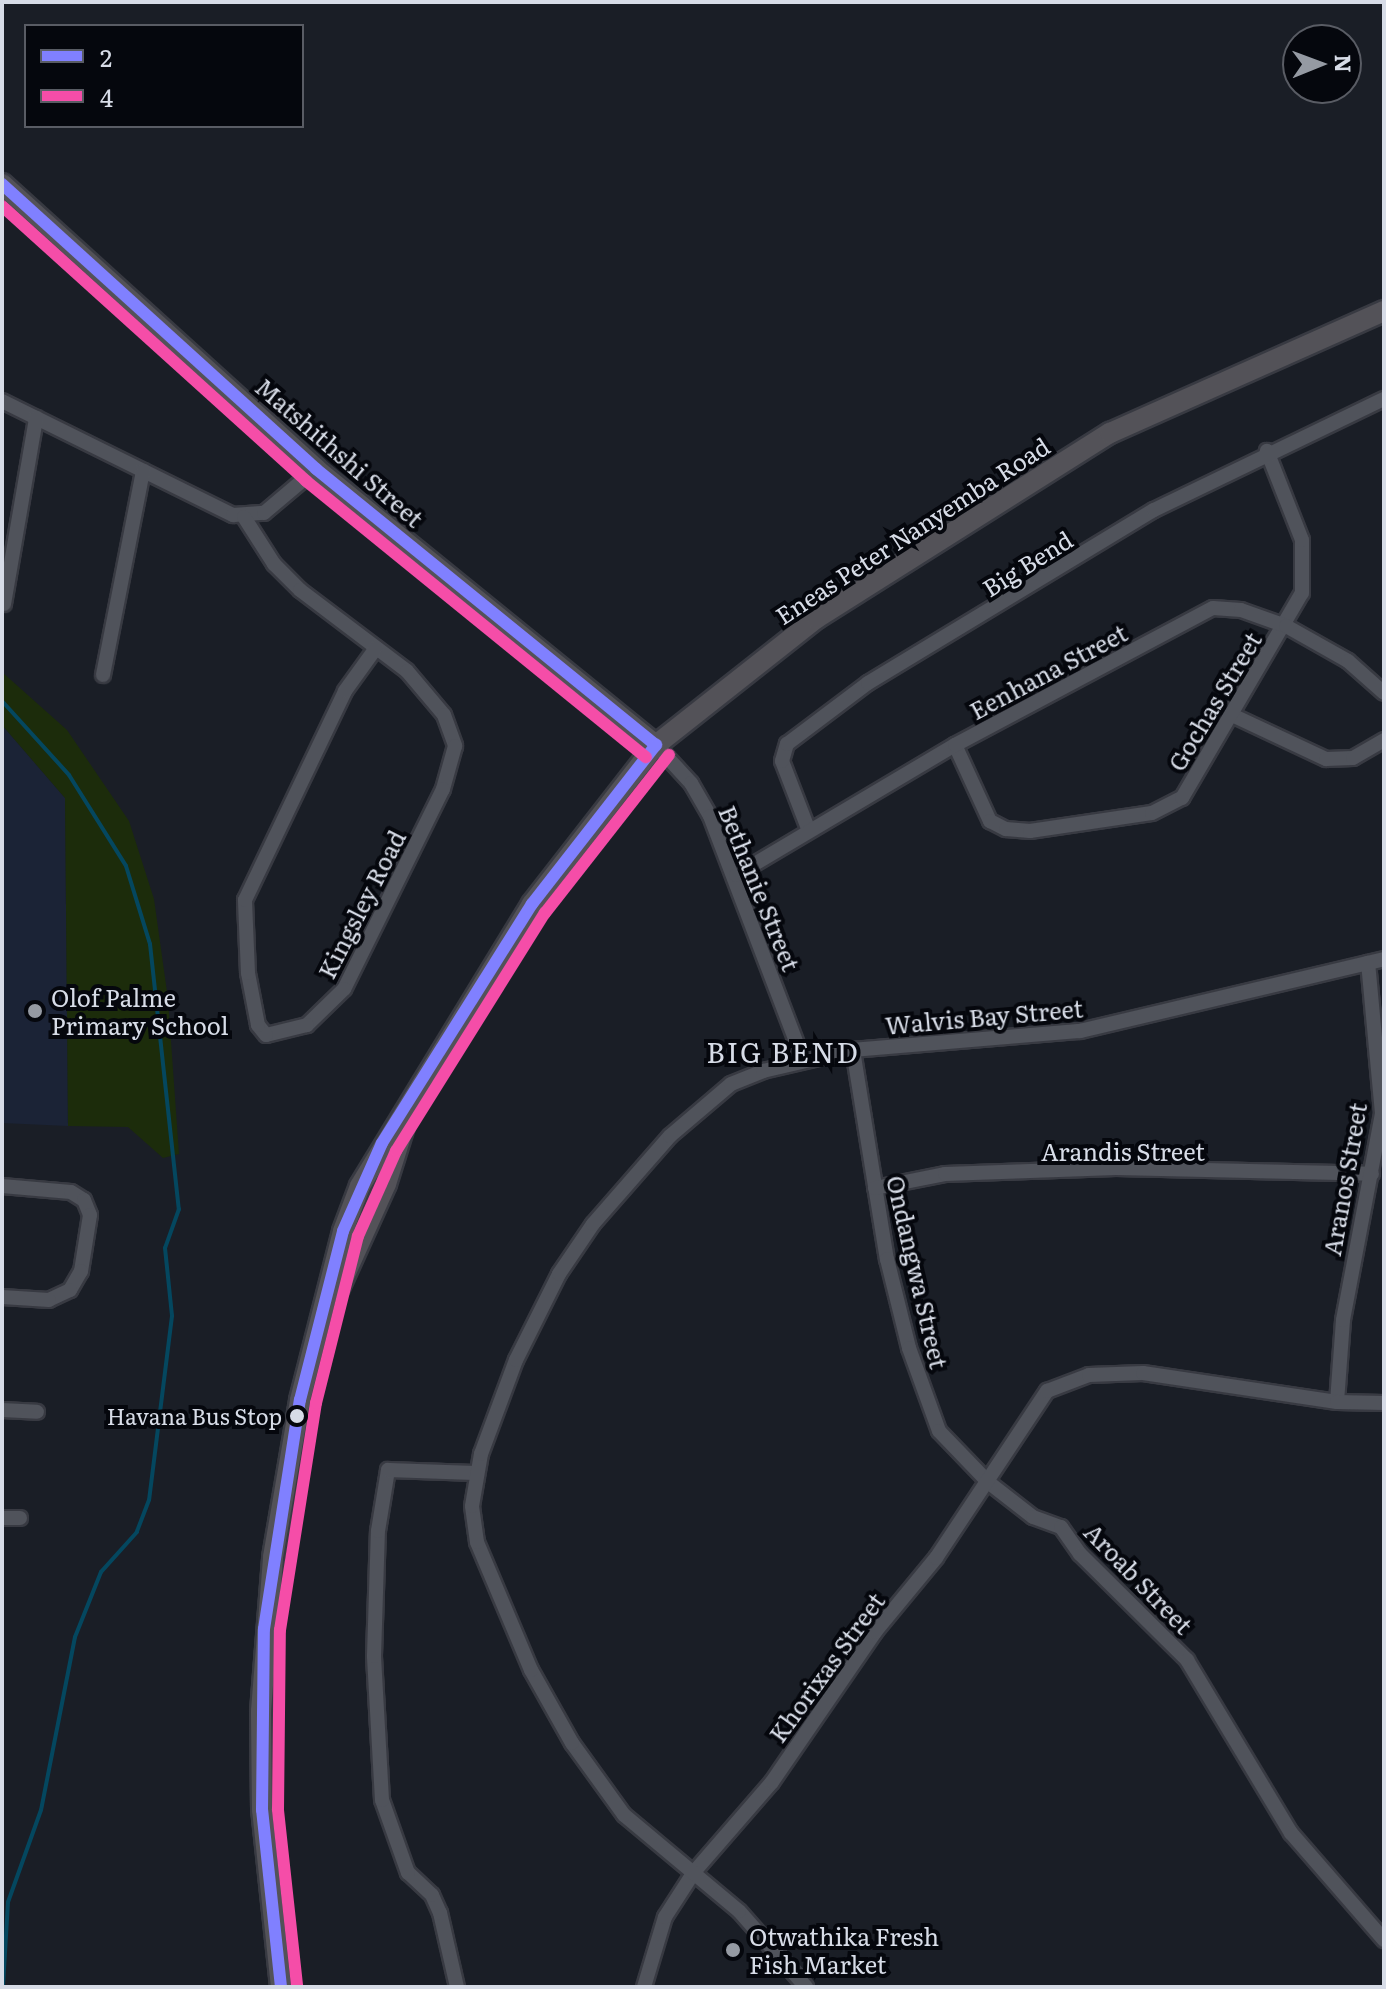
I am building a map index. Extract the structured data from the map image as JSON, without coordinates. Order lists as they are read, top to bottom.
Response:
{
  "streets": {
    "main road": ["Matshithshi Street", "Eneas Peter Nanyemba Road"],
    "street": [
      "Big Bend",
      "Eenhana Street",
      "Gochas Street",
      "Bethanie Street",
      "Kingsley Road",
      "Walvis Bay Street",
      "Arandis Street",
      "Aranos Street",
      "Ondangwa Street",
      "Aroab Street",
      "Khorixas Street"
    ]
  },
  "crossings": [
    ["Matshithshi Street", "Eneas Peter Nanyemba Road"],
    ["Matshithshi Street", "Bethanie Street"],
    ["Eneas Peter Nanyemba Road", "Bethanie Street"],
    ["Big Bend", "Eenhana Street"],
    ["Big Bend", "Gochas Street"],
    ["Eenhana Street", "Gochas Street"],
    ["Eenhana Street", "Bethanie Street"],
    ["Bethanie Street", "Walvis Bay Street"],
    ["Walvis Bay Street", "Aranos Street"],
    ["Walvis Bay Street", "Ondangwa Street"],
    ["Walvis Bay Street", "Khorixas Street"],
    ["Arandis Street", "Aranos Street"],
    ["Arandis Street", "Ondangwa Street"],
    ["Ondangwa Street", "Aroab Street"],
    ["Ondangwa Street", "Khorixas Street"],
    ["Aroab Street", "Khorixas Street"]
  ],
  "districts": ["BIG BEND"],
  "places": ["Olof Palme Primary School", "Havana Bus Stop", "Otwathika Fresh Fish Market"],
  "lines": ["transit line 2", "transit line 4"],
  "legend": ["2", "4"],
  "north": "right"
}
